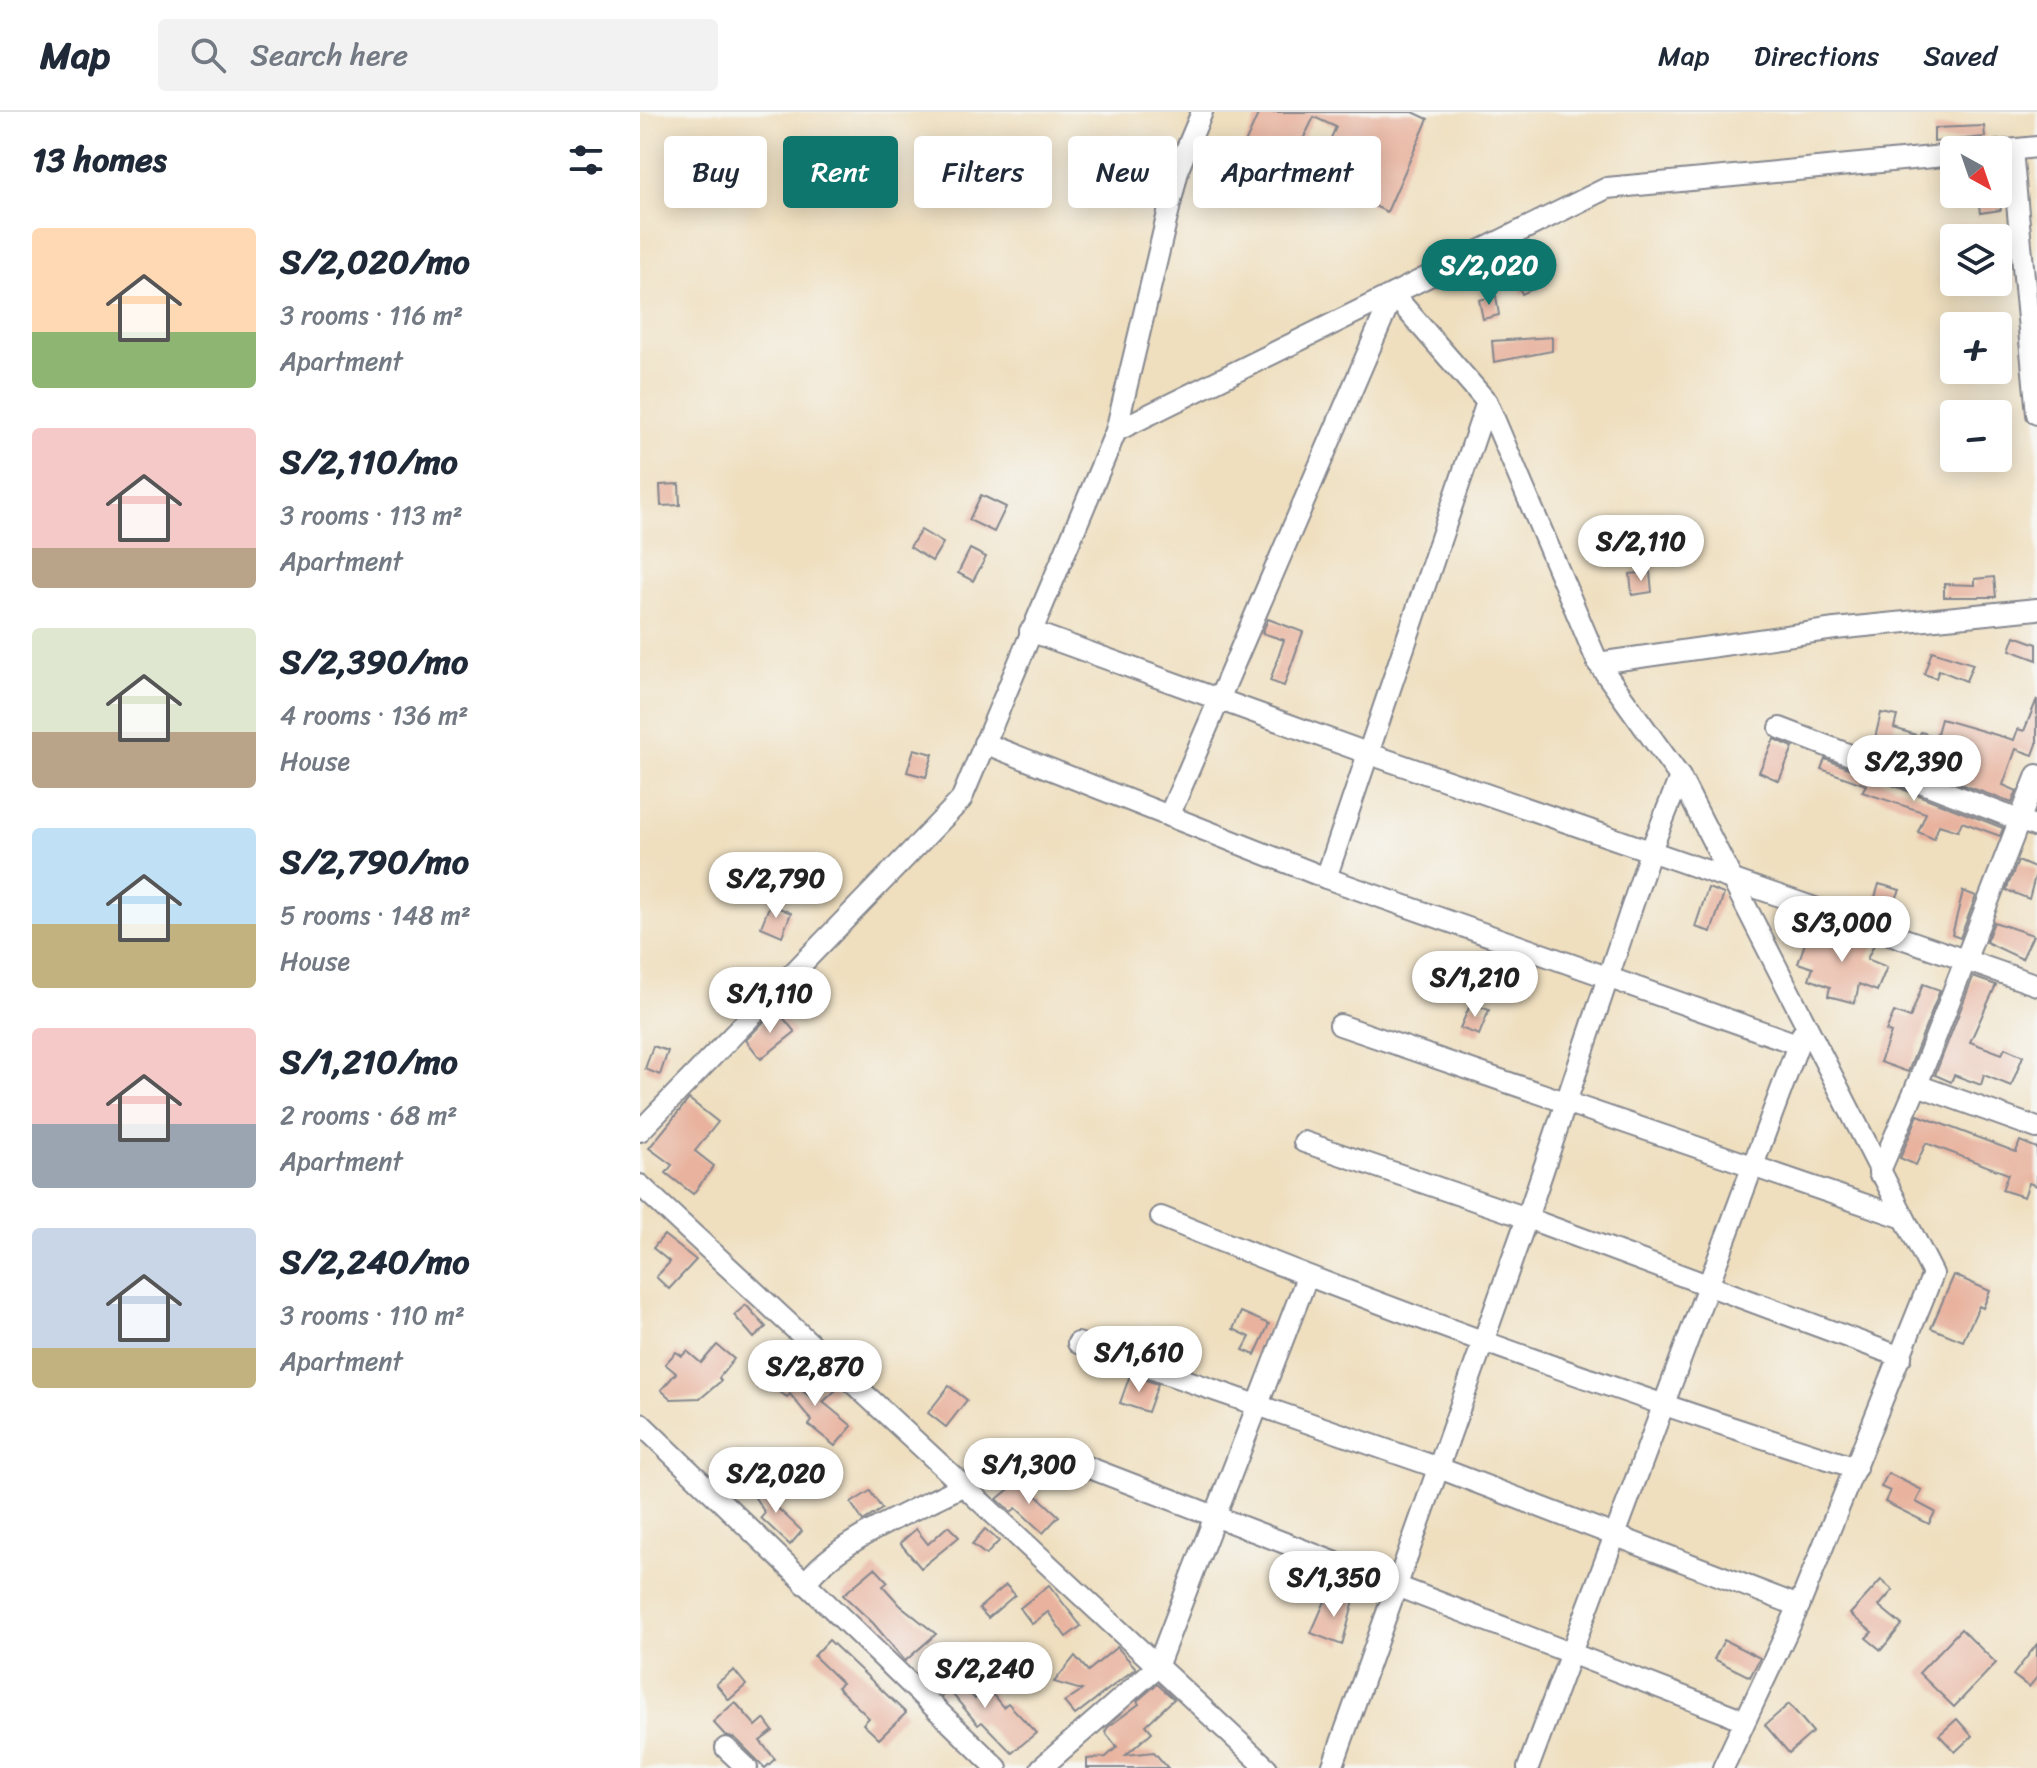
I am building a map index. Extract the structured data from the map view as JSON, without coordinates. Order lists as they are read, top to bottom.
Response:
{
  "north": "bottom right",
  "page": {
    "header": "Map",
    "search": "Search here",
    "nav": ["Map", "Directions", "Saved"],
    "heading": "13 homes",
    "map_buttons": ["+", "−"],
    "chip": [
      "Buy",
      "Rent",
      "Filters",
      "New",
      "Apartment"
    ],
    "list": [
      {
        "name": "S/2,020/mo",
        "note": "3 rooms · 116 m² · Apartment"
      },
      {
        "name": "S/2,110/mo",
        "note": "3 rooms · 113 m² · Apartment"
      },
      {
        "name": "S/2,390/mo",
        "note": "4 rooms · 136 m² · House"
      },
      {
        "name": "S/2,790/mo",
        "note": "5 rooms · 148 m² · House"
      },
      {
        "name": "S/1,210/mo",
        "note": "2 rooms · 68 m² · Apartment"
      },
      {
        "name": "S/2,240/mo",
        "note": "3 rooms · 110 m² · Apartment"
      }
    ],
    "price": [
      "S/2,020",
      "S/2,110",
      "S/2,390",
      "S/2,790",
      "S/3,000",
      "S/1,210",
      "S/1,110",
      "S/1,610",
      "S/2,870",
      "S/1,300",
      "S/2,020",
      "S/1,350",
      "S/2,240"
    ]
  }
}
